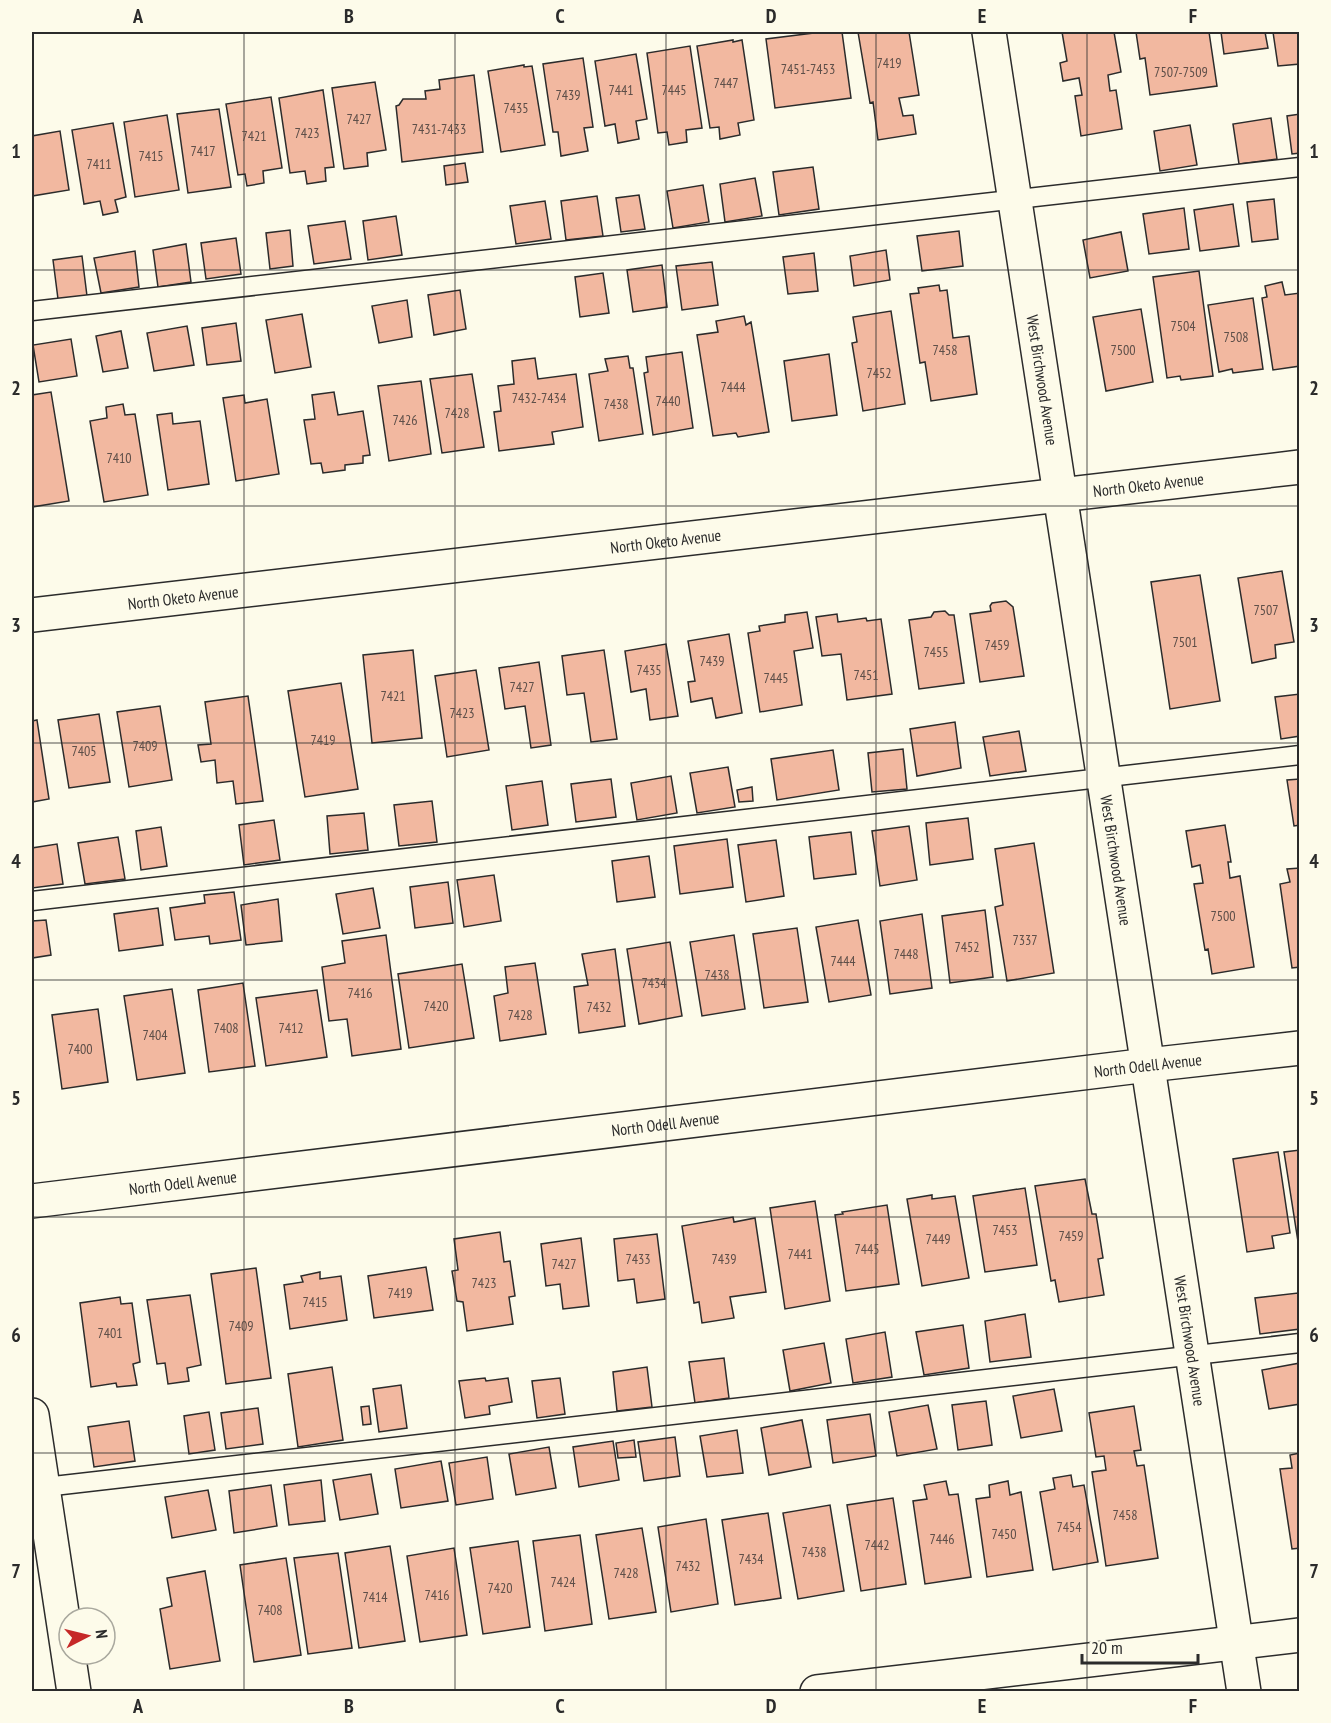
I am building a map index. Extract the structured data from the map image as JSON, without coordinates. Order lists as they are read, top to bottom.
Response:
{
  "streets": {
    "street": ["West Birchwood Avenue", "North Oketo Avenue", "North Odell Avenue"]
  },
  "crossings": [
    ["West Birchwood Avenue", "North Oketo Avenue"],
    ["West Birchwood Avenue", "North Odell Avenue"]
  ],
  "house_numbers": [
    "7419",
    "7451-7453",
    "7507-7509",
    "7447",
    "7441",
    "7445",
    "7439",
    "7435",
    "7427",
    "7431-7433",
    "7423",
    "7421",
    "7417",
    "7415",
    "7411",
    "7504",
    "7508",
    "7458",
    "7500",
    "7452",
    "7444",
    "7432-7434",
    "7440",
    "7438",
    "7428",
    "7426",
    "7410",
    "7507",
    "7501",
    "7459",
    "7455",
    "7439",
    "7435",
    "7451",
    "7445",
    "7427",
    "7421",
    "7423",
    "7419",
    "7409",
    "7405",
    "7500",
    "7337",
    "7452",
    "7448",
    "7444",
    "7438",
    "7434",
    "7416",
    "7420",
    "7432",
    "7428",
    "7408",
    "7412",
    "7404",
    "7400",
    "7453",
    "7459",
    "7449",
    "7445",
    "7441",
    "7433",
    "7439",
    "7427",
    "7423",
    "7419",
    "7415",
    "7409",
    "7401",
    "7458",
    "7454",
    "7450",
    "7446",
    "7442",
    "7438",
    "7434",
    "7432",
    "7428",
    "7424",
    "7420",
    "7416",
    "7414",
    "7408"
  ],
  "scale_bar": "20 m",
  "north": "right",
  "grid": {
    "columns": [
      "A",
      "B",
      "C",
      "D",
      "E",
      "F"
    ],
    "rows": [
      "1",
      "2",
      "3",
      "4",
      "5",
      "6",
      "7"
    ]
  }
}
